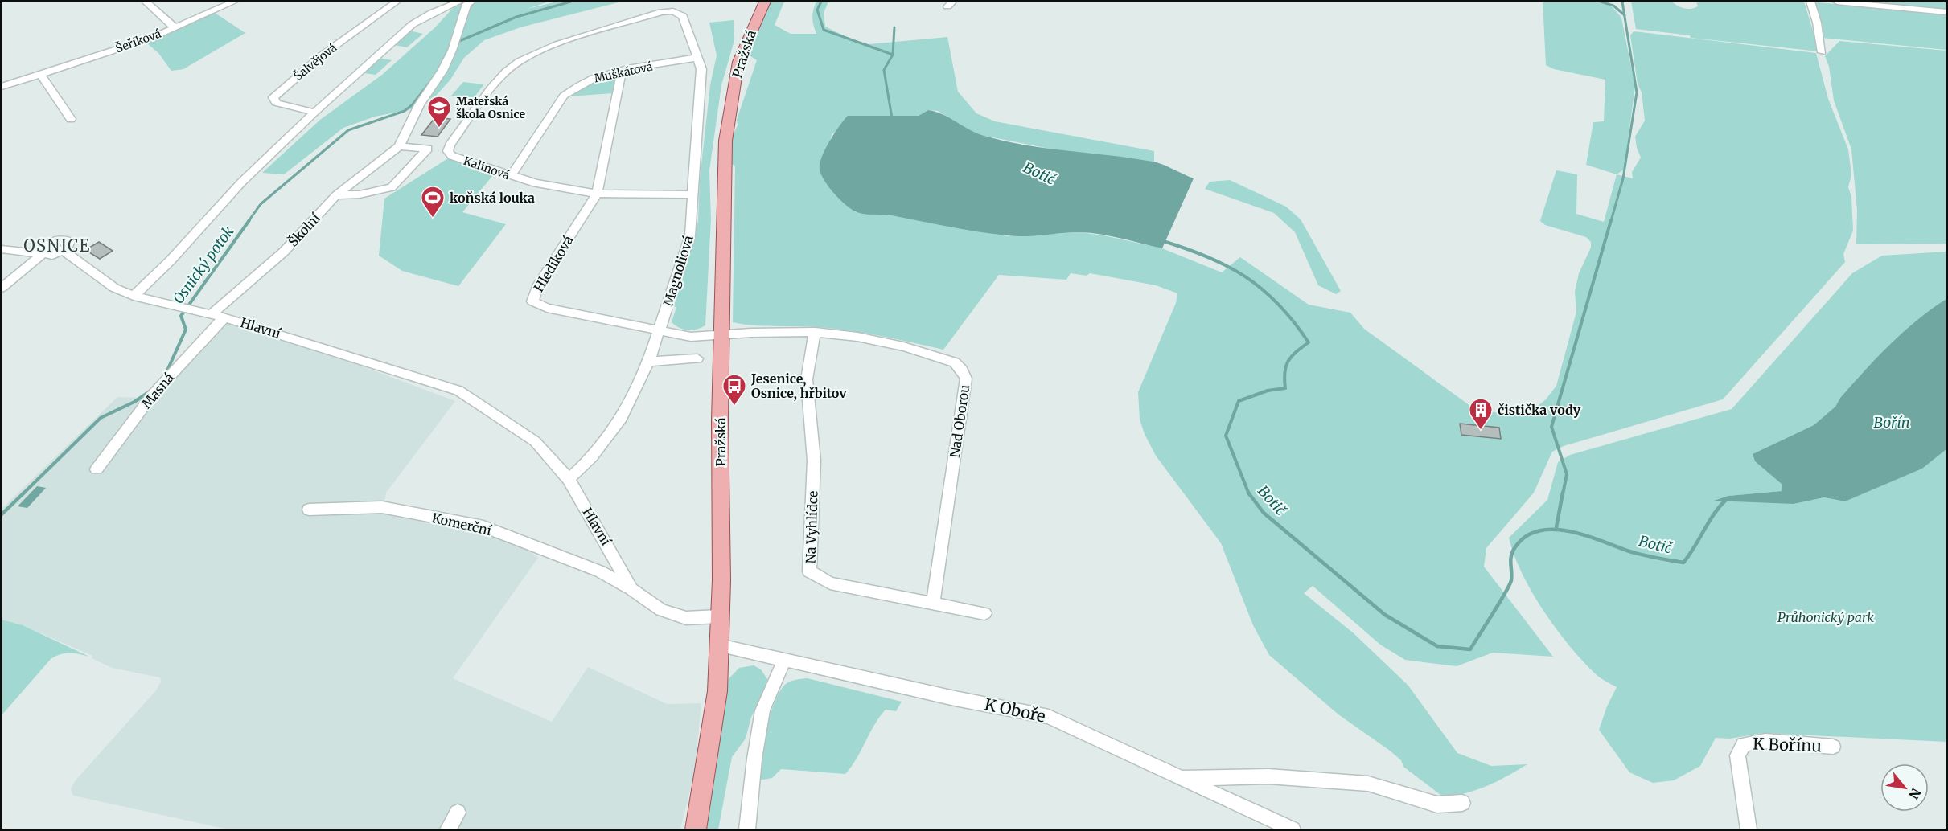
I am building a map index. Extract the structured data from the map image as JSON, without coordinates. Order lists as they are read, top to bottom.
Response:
{
  "streets": {
    "main road": ["Pražská"],
    "street": [
      "Šeříková",
      "Šalvějová",
      "Muškátová",
      "Kalinová",
      "Školní",
      "Hledíková",
      "Magnoliová",
      "Hlavní",
      "Masná",
      "Nad Oborou",
      "Komerční",
      "Na Vyhlídce",
      "K Oboře",
      "K Bořínu"
    ]
  },
  "crossings": [
    ["Pražská", "Hledíková"],
    ["Pražská", "Hlavní"],
    ["Pražská", "Nad Oborou"],
    ["Pražská", "K Oboře"],
    ["Muškátová", "Kalinová"],
    ["Muškátová", "Hledíková"],
    ["Muškátová", "Magnoliová"],
    ["Kalinová", "Hledíková"],
    ["Kalinová", "Magnoliová"],
    ["Školní", "Hlavní"],
    ["Hledíková", "Magnoliová"],
    ["Hledíková", "Nad Oborou"],
    ["Magnoliová", "Hlavní"],
    ["Hlavní", "Masná"],
    ["Hlavní", "Komerční"],
    ["Nad Oborou", "Na Vyhlídce"]
  ],
  "districts": ["OSNICE"],
  "water": ["Botič", "Osnický potok", "Bořín"],
  "parks": ["Průhonický park"],
  "places": {
    "school or university": ["Mateřská škola Osnice"],
    "sports": ["koňská louka"],
    "bus stop": ["Jesenice, Osnice, hřbitov"],
    "building": ["čistička vody"]
  },
  "north": "bottom right"
}
